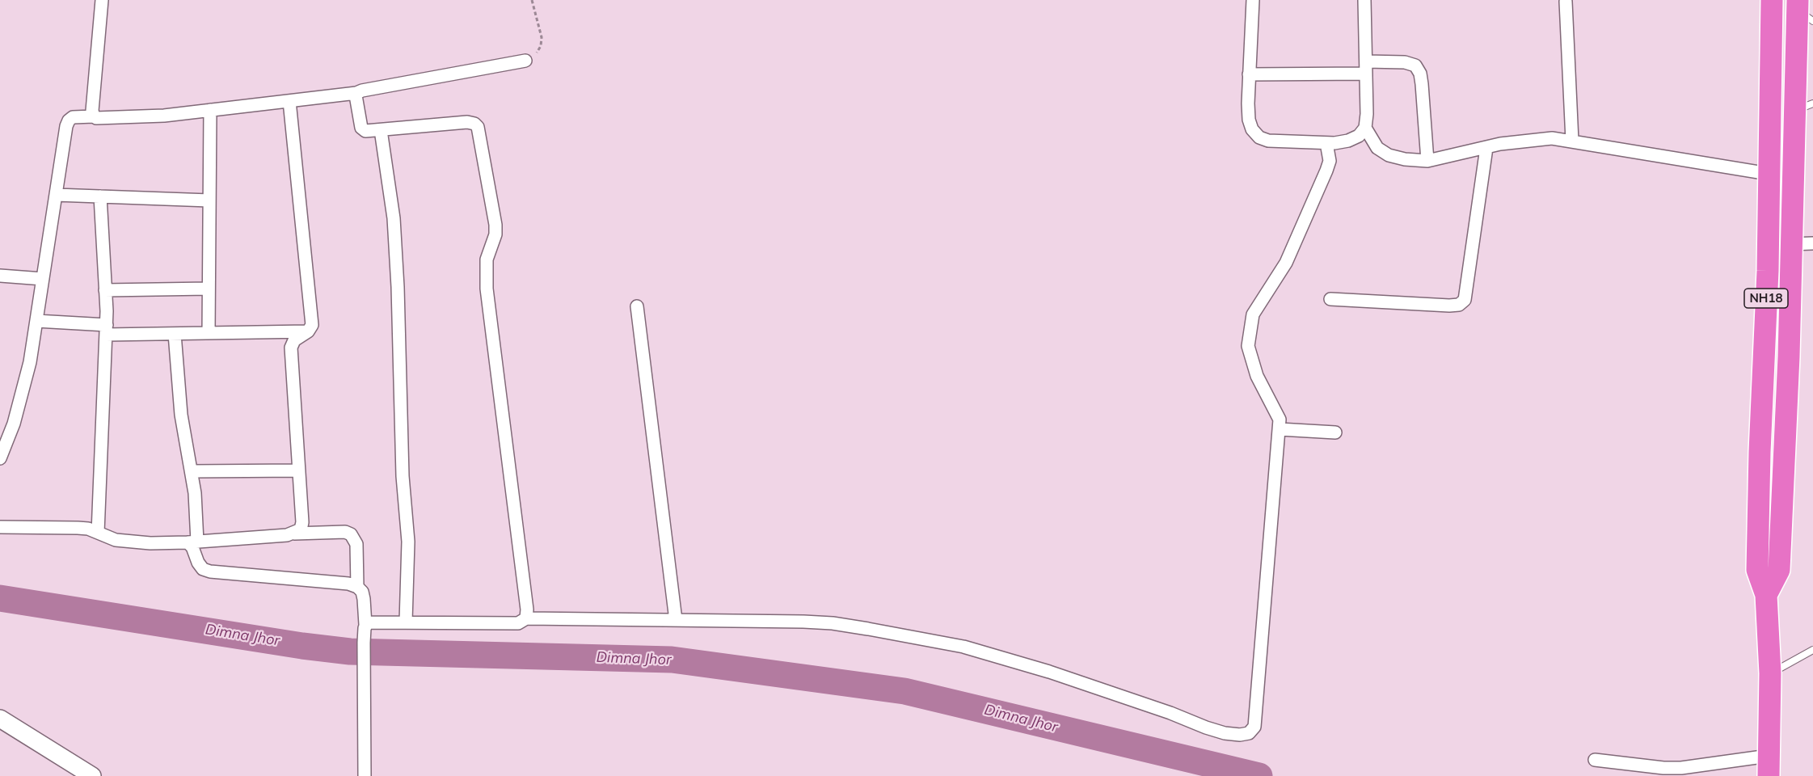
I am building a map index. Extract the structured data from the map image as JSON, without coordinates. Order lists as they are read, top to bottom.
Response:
{
  "streets": {
    "highway": ["NH18"]
  },
  "water": ["Dimna Jhor"]
}
